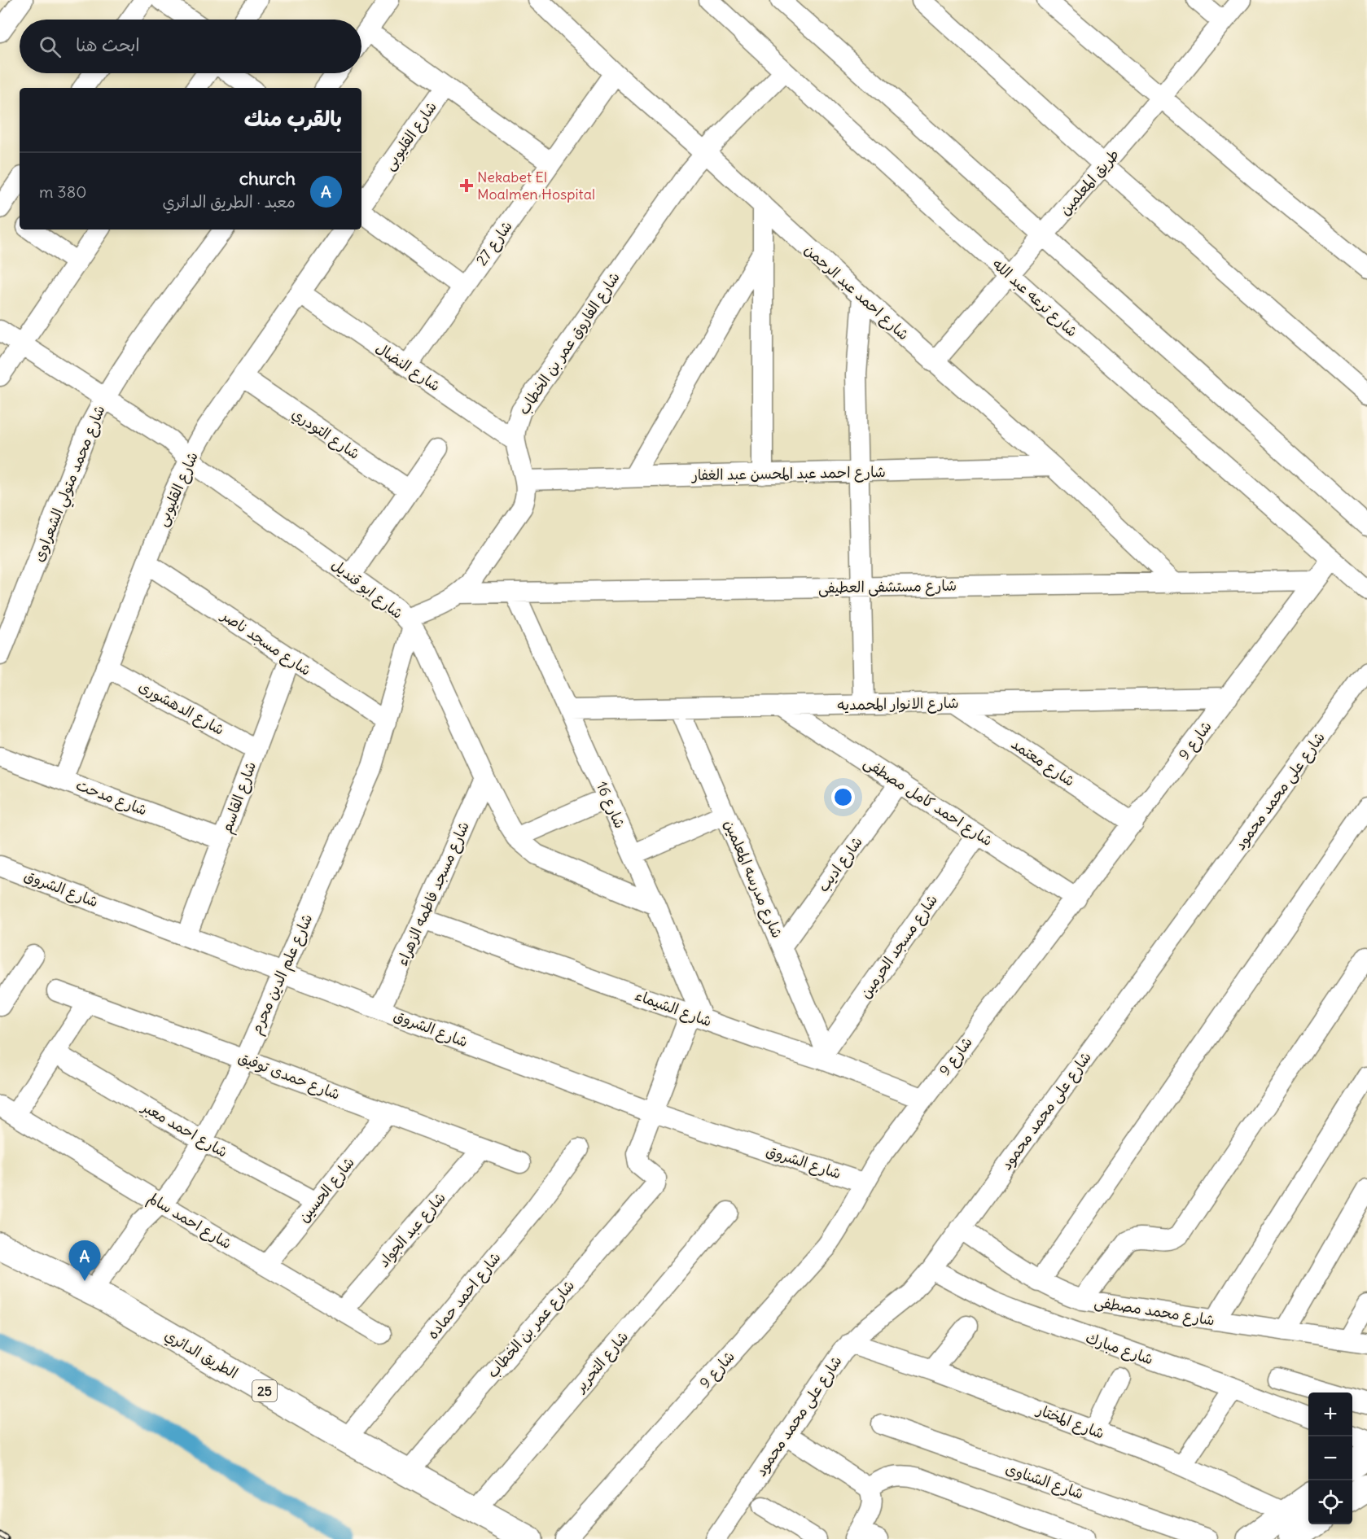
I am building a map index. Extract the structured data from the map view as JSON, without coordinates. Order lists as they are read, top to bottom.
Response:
{
  "streets": {
    "highway": ["الطريق الدائري", "25"],
    "street": [
      "شارع القليوبى",
      "طريق المعلمين",
      "شارع 27",
      "شارع احمد عبد الرحمن",
      "شارع ترعه عبد الله",
      "شارع الفاروق عمر بن الخطاب",
      "شارع النضال",
      "شارع التودري",
      "شارع احمد عبد المحسن عبد الغفار",
      "شارع محمد متولي الشعراوى",
      "شارع مستشفى العطيفى",
      "شارع ابو قنديل",
      "شارع مسجد ناصر",
      "شارع الانوار المحمديه",
      "شارع الدهشورى",
      "شارع 9",
      "شارع معتمد",
      "شارع على محمد محمود",
      "شارع مدحت",
      "شارع القاسم",
      "شارع احمد كامل مصطفى",
      "شارع 16",
      "شارع اديب",
      "شارع مدرسه المعلمين",
      "شارع الشروق",
      "شارع مسجد فاطمه الزهراء",
      "شارع مسجد الحرمين",
      "شارع علم الدين محرم",
      "شارع الشيماء",
      "شارع حمدى توفيق",
      "شارع احمد معبر",
      "شارع الحسين",
      "شارع احمد سالم",
      "شارع عبد الجواد",
      "شارع احمد حماده",
      "شارع محمد مصطفى",
      "شارع عمر بن الخطاب",
      "شارع مبارك",
      "شارع التحرير",
      "شارع المختار",
      "شارع الشناوى"
    ]
  },
  "crossings": [
    ["شارع القليوبى", "شارع النضال"],
    ["شارع القليوبى", "شارع التودري"],
    ["شارع القليوبى", "شارع ابو قنديل"],
    ["شارع القليوبى", "شارع مسجد ناصر"],
    ["شارع القليوبى", "شارع الدهشورى"],
    ["شارع القليوبى", "شارع مدحت"],
    ["طريق المعلمين", "شارع احمد عبد الرحمن"],
    ["طريق المعلمين", "شارع ترعه عبد الله"],
    ["شارع 27", "شارع احمد عبد الرحمن"],
    ["شارع 27", "شارع النضال"],
    ["شارع احمد عبد الرحمن", "شارع الفاروق عمر بن الخطاب"],
    ["شارع احمد عبد الرحمن", "شارع احمد عبد المحسن عبد الغفار"],
    ["شارع احمد عبد الرحمن", "شارع مستشفى العطيفى"],
    ["شارع ترعه عبد الله", "شارع الفاروق عمر بن الخطاب"],
    ["شارع ترعه عبد الله", "شارع 9"],
    ["شارع الفاروق عمر بن الخطاب", "شارع النضال"],
    ["شارع الفاروق عمر بن الخطاب", "شارع احمد عبد المحسن عبد الغفار"],
    ["شارع الفاروق عمر بن الخطاب", "شارع مستشفى العطيفى"],
    ["شارع الفاروق عمر بن الخطاب", "شارع ابو قنديل"],
    ["شارع الفاروق عمر بن الخطاب", "شارع علم الدين محرم"],
    ["شارع محمد متولي الشعراوى", "شارع ابو قنديل"],
    ["شارع مستشفى العطيفى", "شارع 9"],
    ["شارع مستشفى العطيفى", "شارع 16"],
    ["شارع ابو قنديل", "شارع 16"],
    ["شارع ابو قنديل", "شارع مسجد فاطمه الزهراء"],
    ["شارع ابو قنديل", "شارع علم الدين محرم"],
    ["شارع مسجد ناصر", "شارع القاسم"],
    ["شارع مسجد ناصر", "شارع علم الدين محرم"],
    ["شارع الانوار المحمديه", "شارع 9"],
    ["شارع الانوار المحمديه", "شارع معتمد"],
    ["شارع الانوار المحمديه", "شارع احمد كامل مصطفى"],
    ["شارع الانوار المحمديه", "شارع 16"],
    ["شارع الانوار المحمديه", "شارع مدرسه المعلمين"],
    ["شارع الدهشورى", "شارع القاسم"],
    ["شارع 9", "شارع معتمد"],
    ["شارع 9", "شارع احمد كامل مصطفى"],
    ["شارع 9", "شارع الشروق"],
    ["شارع 9", "شارع الشيماء"],
    ["شارع على محمد محمود", "شارع محمد مصطفى"],
    ["شارع على محمد محمود", "شارع مبارك"],
    ["شارع على محمد محمود", "شارع المختار"],
    ["شارع مدحت", "شارع القاسم"],
    ["شارع القاسم", "شارع الشروق"],
    ["شارع احمد كامل مصطفى", "شارع اديب"],
    ["شارع احمد كامل مصطفى", "شارع مسجد الحرمين"],
    ["شارع 16", "شارع الشيماء"],
    ["شارع اديب", "شارع مدرسه المعلمين"],
    ["شارع مدرسه المعلمين", "شارع مسجد الحرمين"],
    ["شارع مدرسه المعلمين", "شارع الشيماء"],
    ["شارع الشروق", "شارع مسجد فاطمه الزهراء"],
    ["شارع الشروق", "شارع علم الدين محرم"],
    ["شارع الشروق", "شارع عمر بن الخطاب"],
    ["شارع مسجد فاطمه الزهراء", "شارع الشيماء"],
    ["شارع مسجد الحرمين", "شارع الشيماء"],
    ["شارع علم الدين محرم", "شارع حمدى توفيق"],
    ["شارع علم الدين محرم", "شارع احمد معبر"],
    ["شارع علم الدين محرم", "شارع احمد سالم"],
    ["شارع علم الدين محرم", "الطريق الدائري"],
    ["شارع حمدى توفيق", "شارع الحسين"],
    ["شارع حمدى توفيق", "شارع عبد الجواد"],
    ["شارع احمد معبر", "شارع الحسين"],
    ["شارع الحسين", "شارع احمد سالم"],
    ["شارع احمد سالم", "شارع عبد الجواد"],
    ["شارع احمد حماده", "الطريق الدائري"],
    ["شارع عمر بن الخطاب", "الطريق الدائري"],
    ["الطريق الدائري", "شارع التحرير"]
  ],
  "places": {
    "health": ["Nekabet El Moalmen Hospital"]
  },
  "page": {
    "search": "ابحث هنا",
    "heading": "بالقرب منك",
    "list": [
      {
        "mark": "A",
        "name": "church",
        "note": "معبد · الطريق الدائري",
        "value": "380 m"
      }
    ],
    "pins": "A",
    "map_buttons": ["+", "−"]
  }
}
